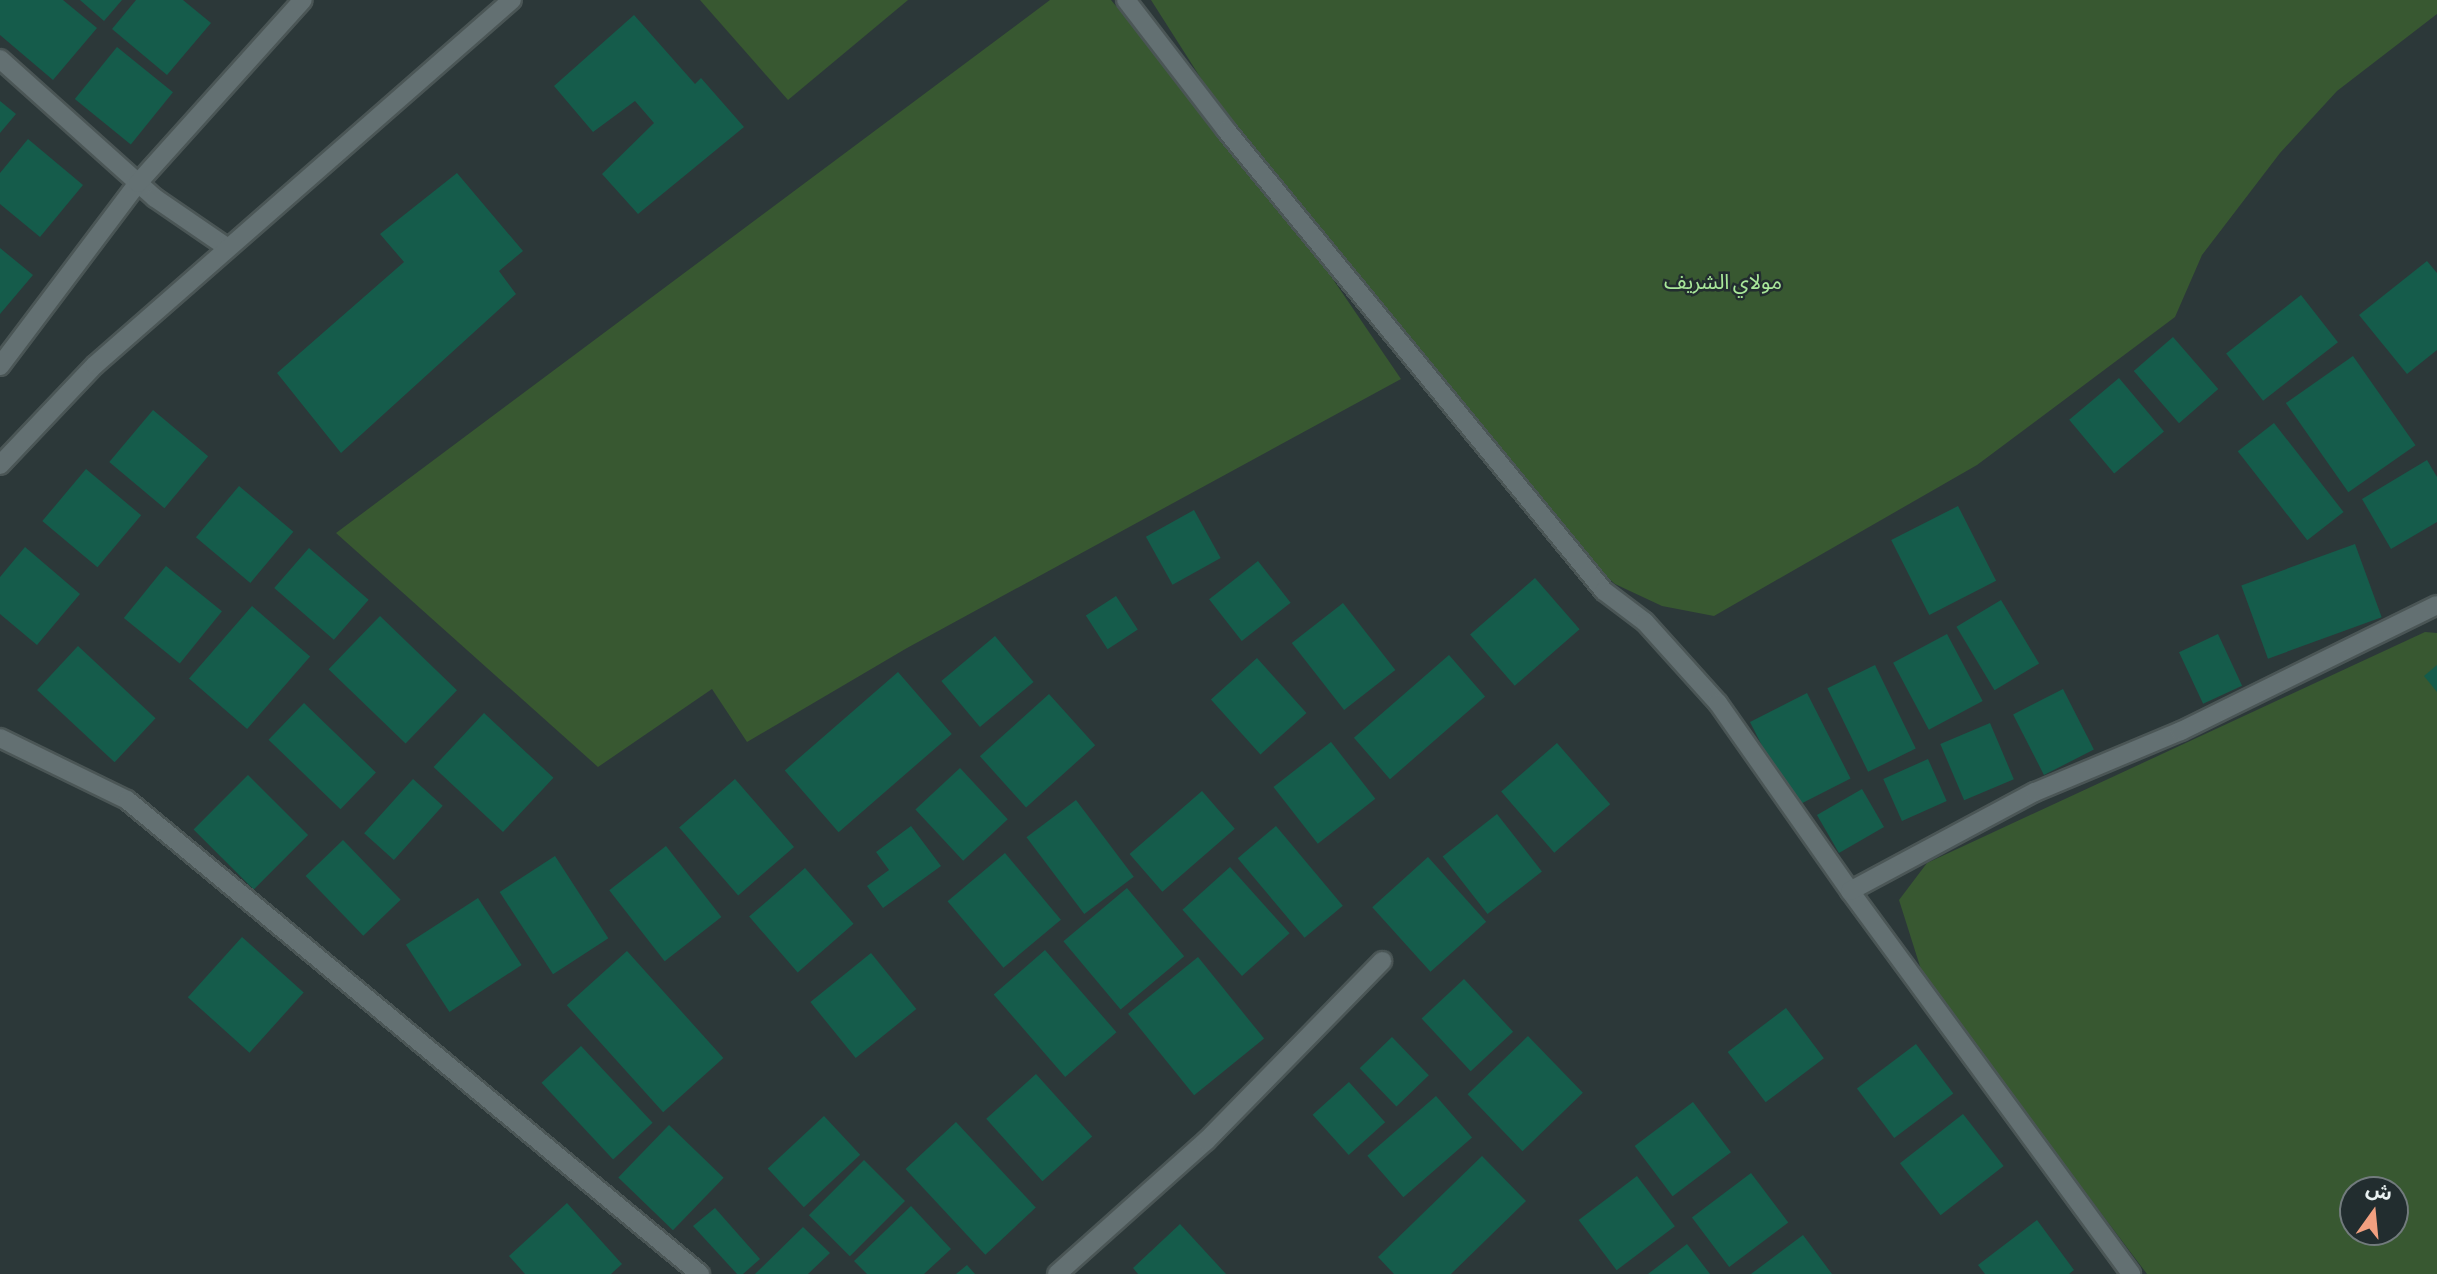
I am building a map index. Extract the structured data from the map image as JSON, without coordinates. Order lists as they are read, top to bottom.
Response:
{
  "parks": ["مولاي الشريف"],
  "north": "top"
}
